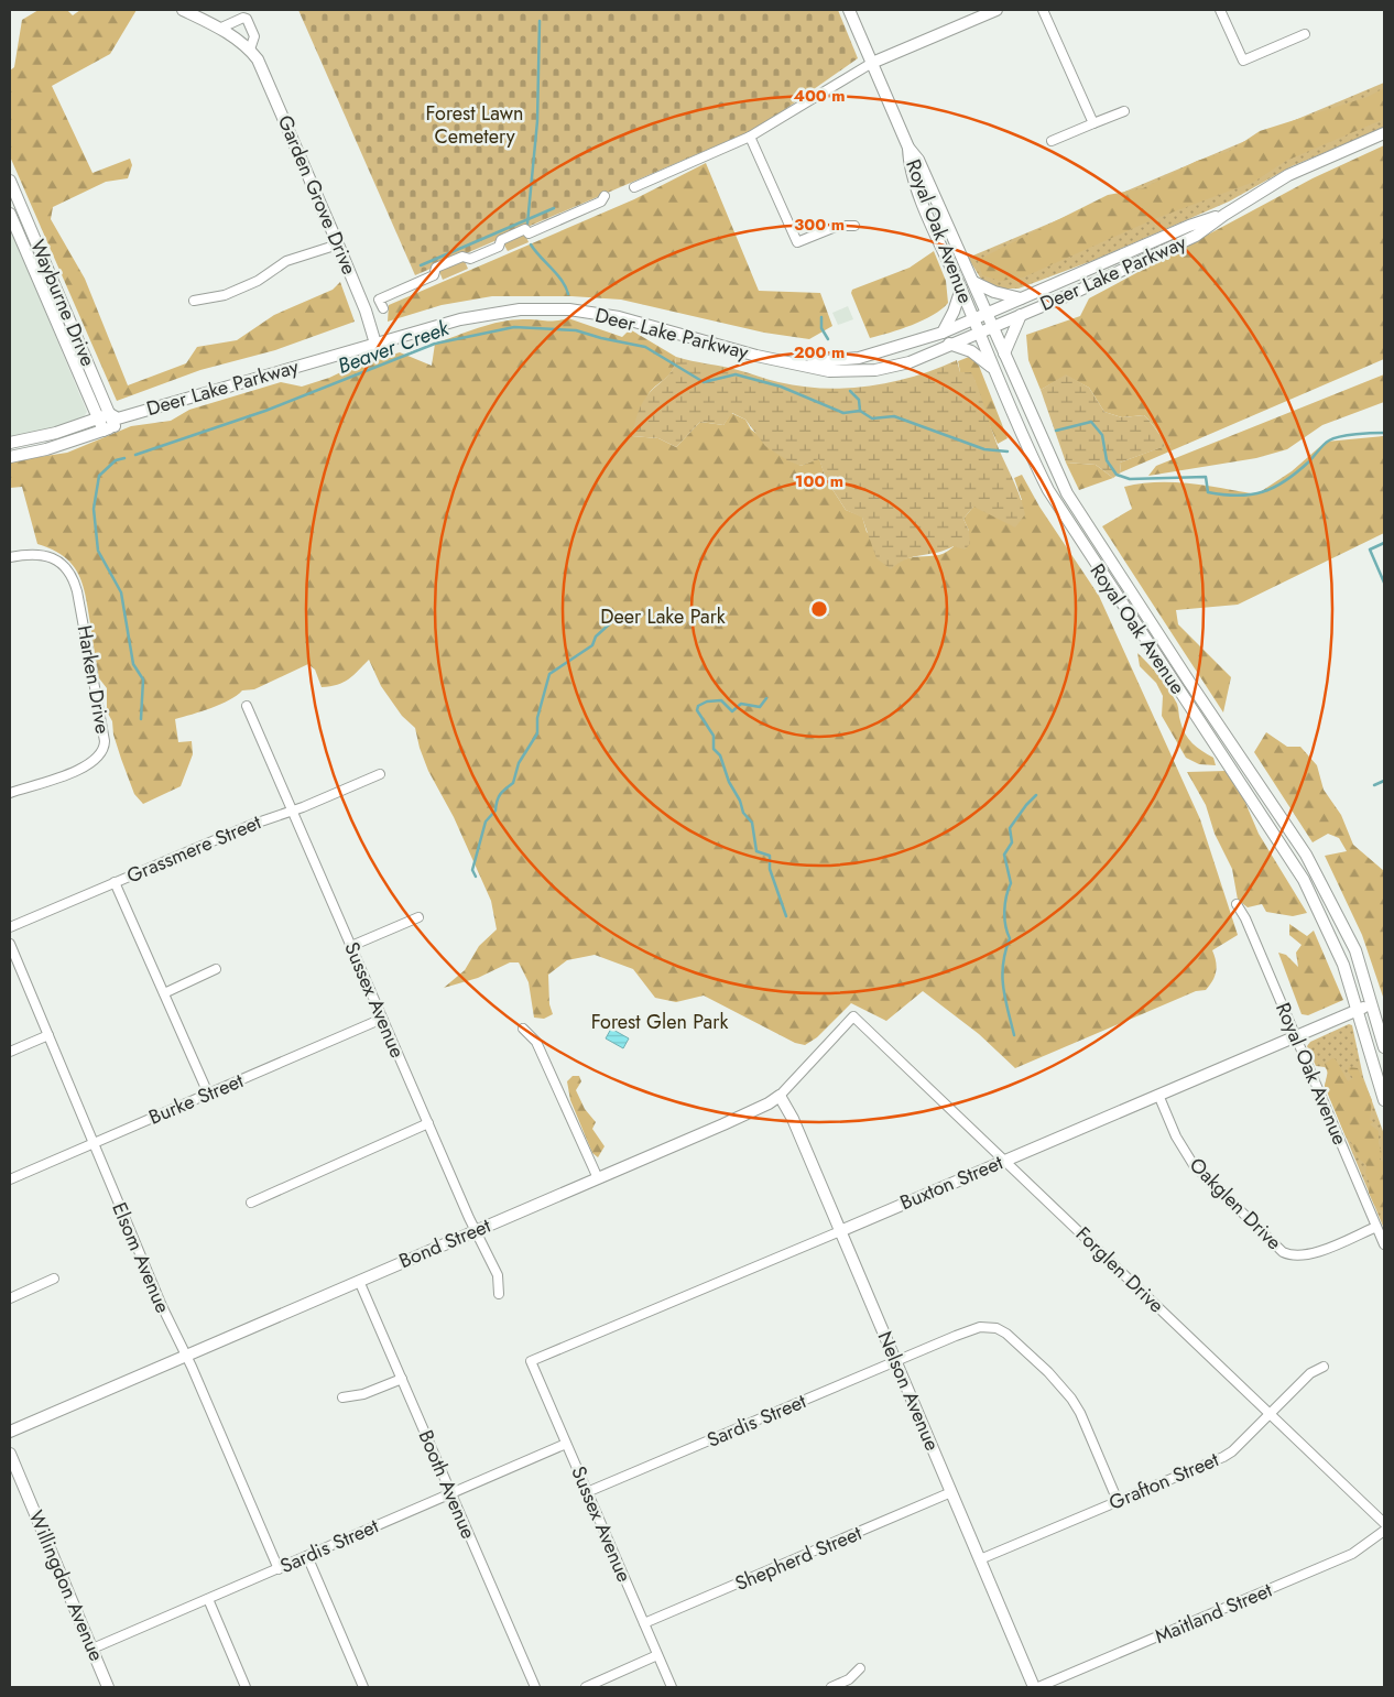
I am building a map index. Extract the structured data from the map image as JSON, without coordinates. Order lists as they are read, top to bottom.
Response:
{
  "streets": {
    "main road": [
      "Garden Grove Drive",
      "Royal Oak Avenue",
      "Deer Lake Parkway",
      "Wayburne Drive",
      "Buxton Street",
      "Bond Street",
      "Nelson Avenue",
      "Willingdon Avenue"
    ],
    "street": [
      "Harken Drive",
      "Grassmere Street",
      "Sussex Avenue",
      "Burke Street",
      "Oakglen Drive",
      "Elsom Avenue",
      "Forglen Drive",
      "Sardis Street",
      "Grafton Street",
      "Booth Avenue",
      "Shepherd Street",
      "Maitland Street"
    ]
  },
  "crossings": [
    ["Garden Grove Drive", "Deer Lake Parkway"],
    ["Royal Oak Avenue", "Deer Lake Parkway"],
    ["Royal Oak Avenue", "Buxton Street"],
    ["Royal Oak Avenue", "Oakglen Drive"],
    ["Deer Lake Parkway", "Wayburne Drive"],
    ["Grassmere Street", "Sussex Avenue"],
    ["Sussex Avenue", "Burke Street"],
    ["Sussex Avenue", "Buxton Street"],
    ["Sussex Avenue", "Bond Street"],
    ["Sussex Avenue", "Sardis Street"],
    ["Sussex Avenue", "Shepherd Street"],
    ["Burke Street", "Elsom Avenue"],
    ["Buxton Street", "Oakglen Drive"],
    ["Buxton Street", "Forglen Drive"],
    ["Buxton Street", "Nelson Avenue"],
    ["Bond Street", "Elsom Avenue"],
    ["Bond Street", "Forglen Drive"],
    ["Bond Street", "Nelson Avenue"],
    ["Bond Street", "Booth Avenue"],
    ["Elsom Avenue", "Sardis Street"],
    ["Forglen Drive", "Grafton Street"],
    ["Nelson Avenue", "Sardis Street"],
    ["Nelson Avenue", "Grafton Street"],
    ["Nelson Avenue", "Shepherd Street"],
    ["Nelson Avenue", "Maitland Street"],
    ["Sardis Street", "Grafton Street"],
    ["Sardis Street", "Booth Avenue"],
    ["Sardis Street", "Willingdon Avenue"]
  ],
  "water": ["Beaver Creek"],
  "parks": ["Forest Lawn Cemetery", "Deer Lake Park", "Forest Glen Park"],
  "rings": [
    "400 m",
    "300 m",
    "200 m",
    "100 m"
  ]
}
